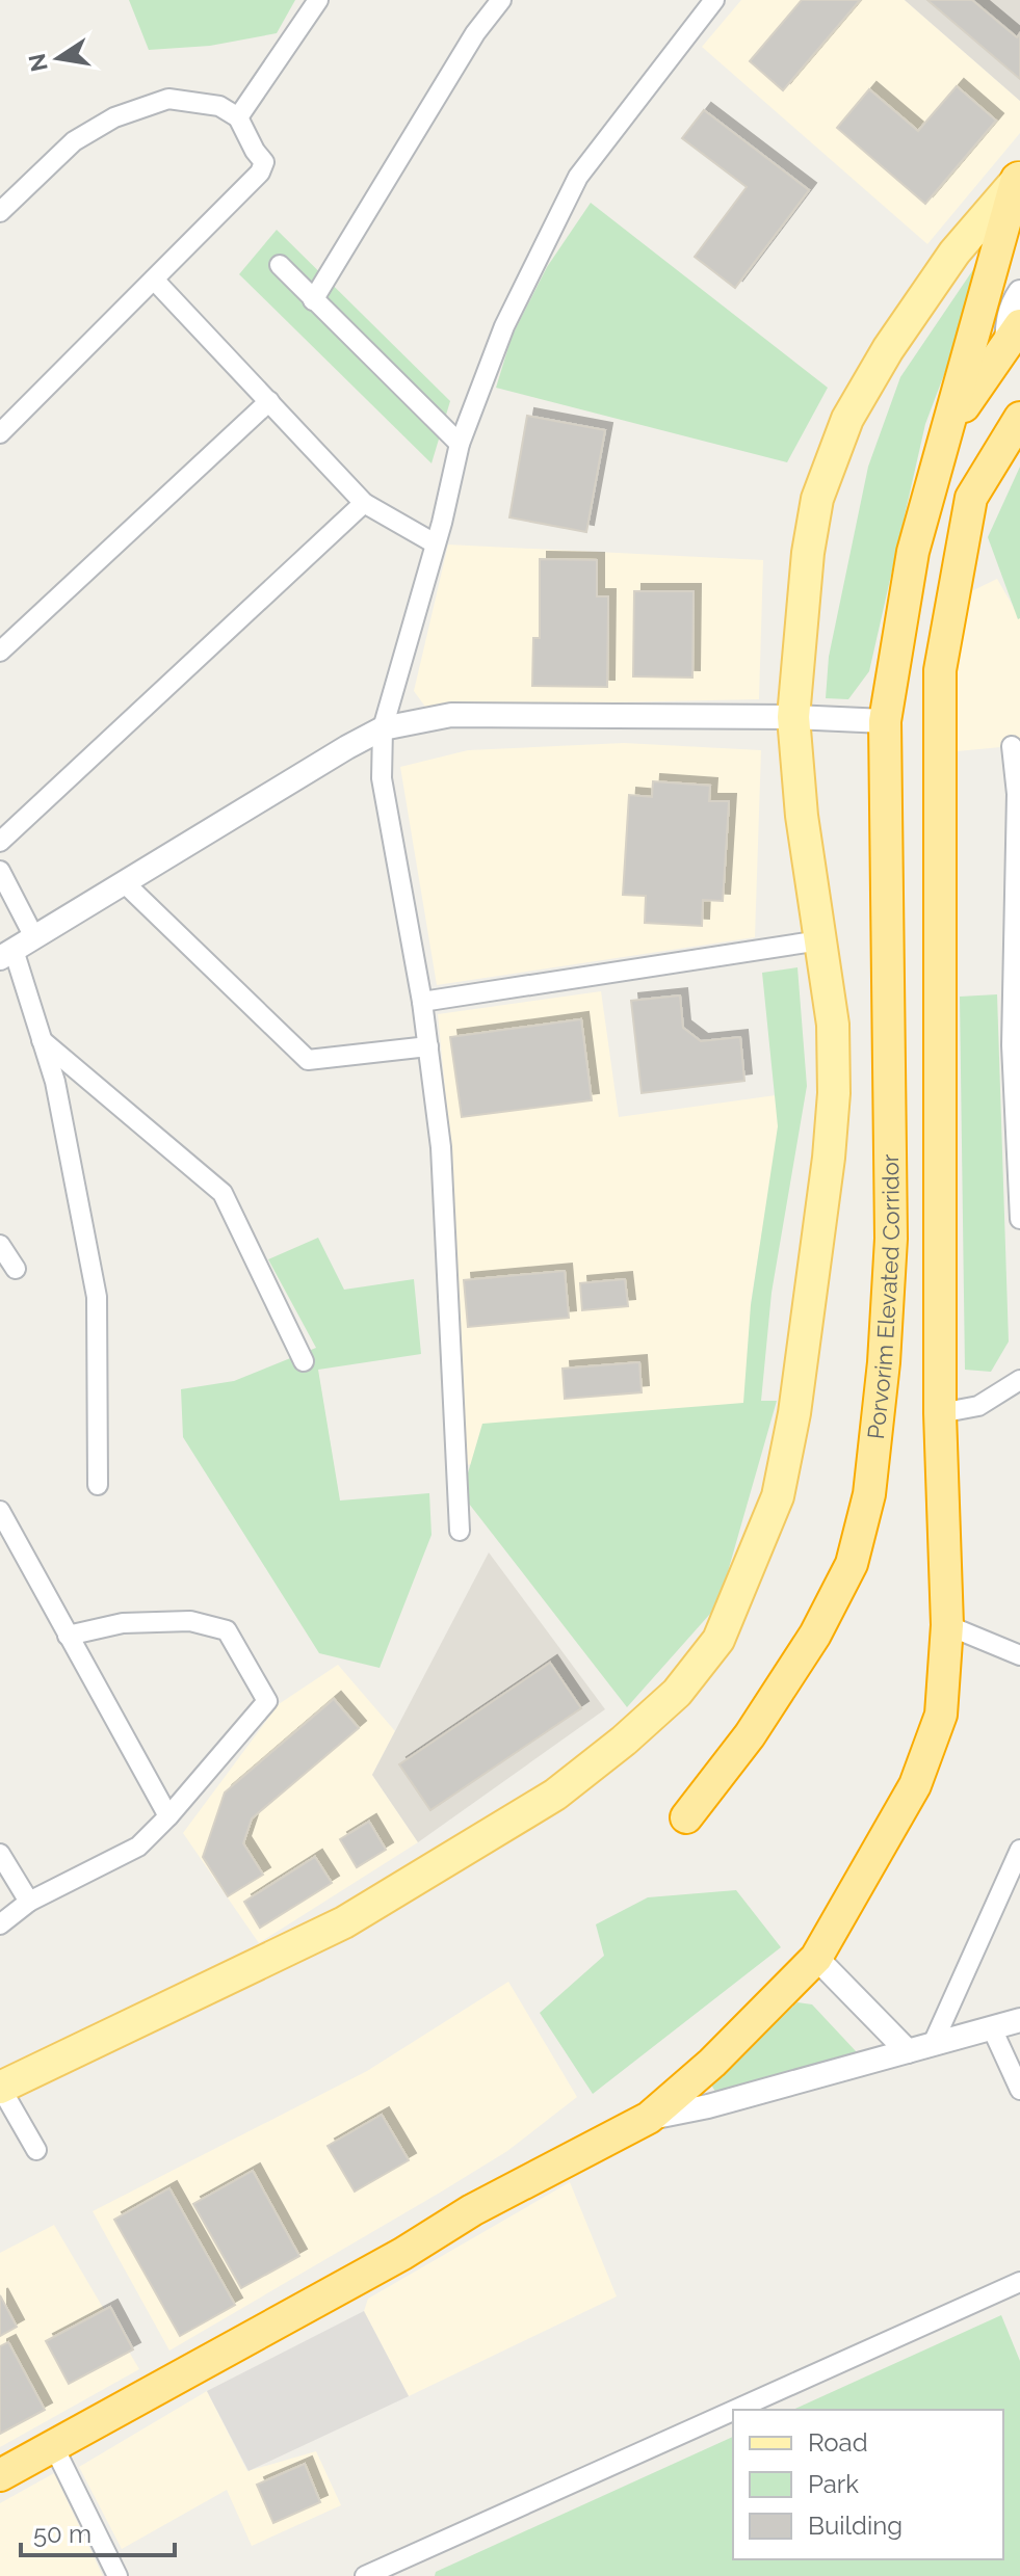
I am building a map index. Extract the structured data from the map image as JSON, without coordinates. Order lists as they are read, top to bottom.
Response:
{
  "streets": {
    "highway": ["Porvorim Elevated Corridor"]
  },
  "legend": ["Road", "Park", "Building"],
  "scale_bar": "50 m",
  "north": "left"
}
